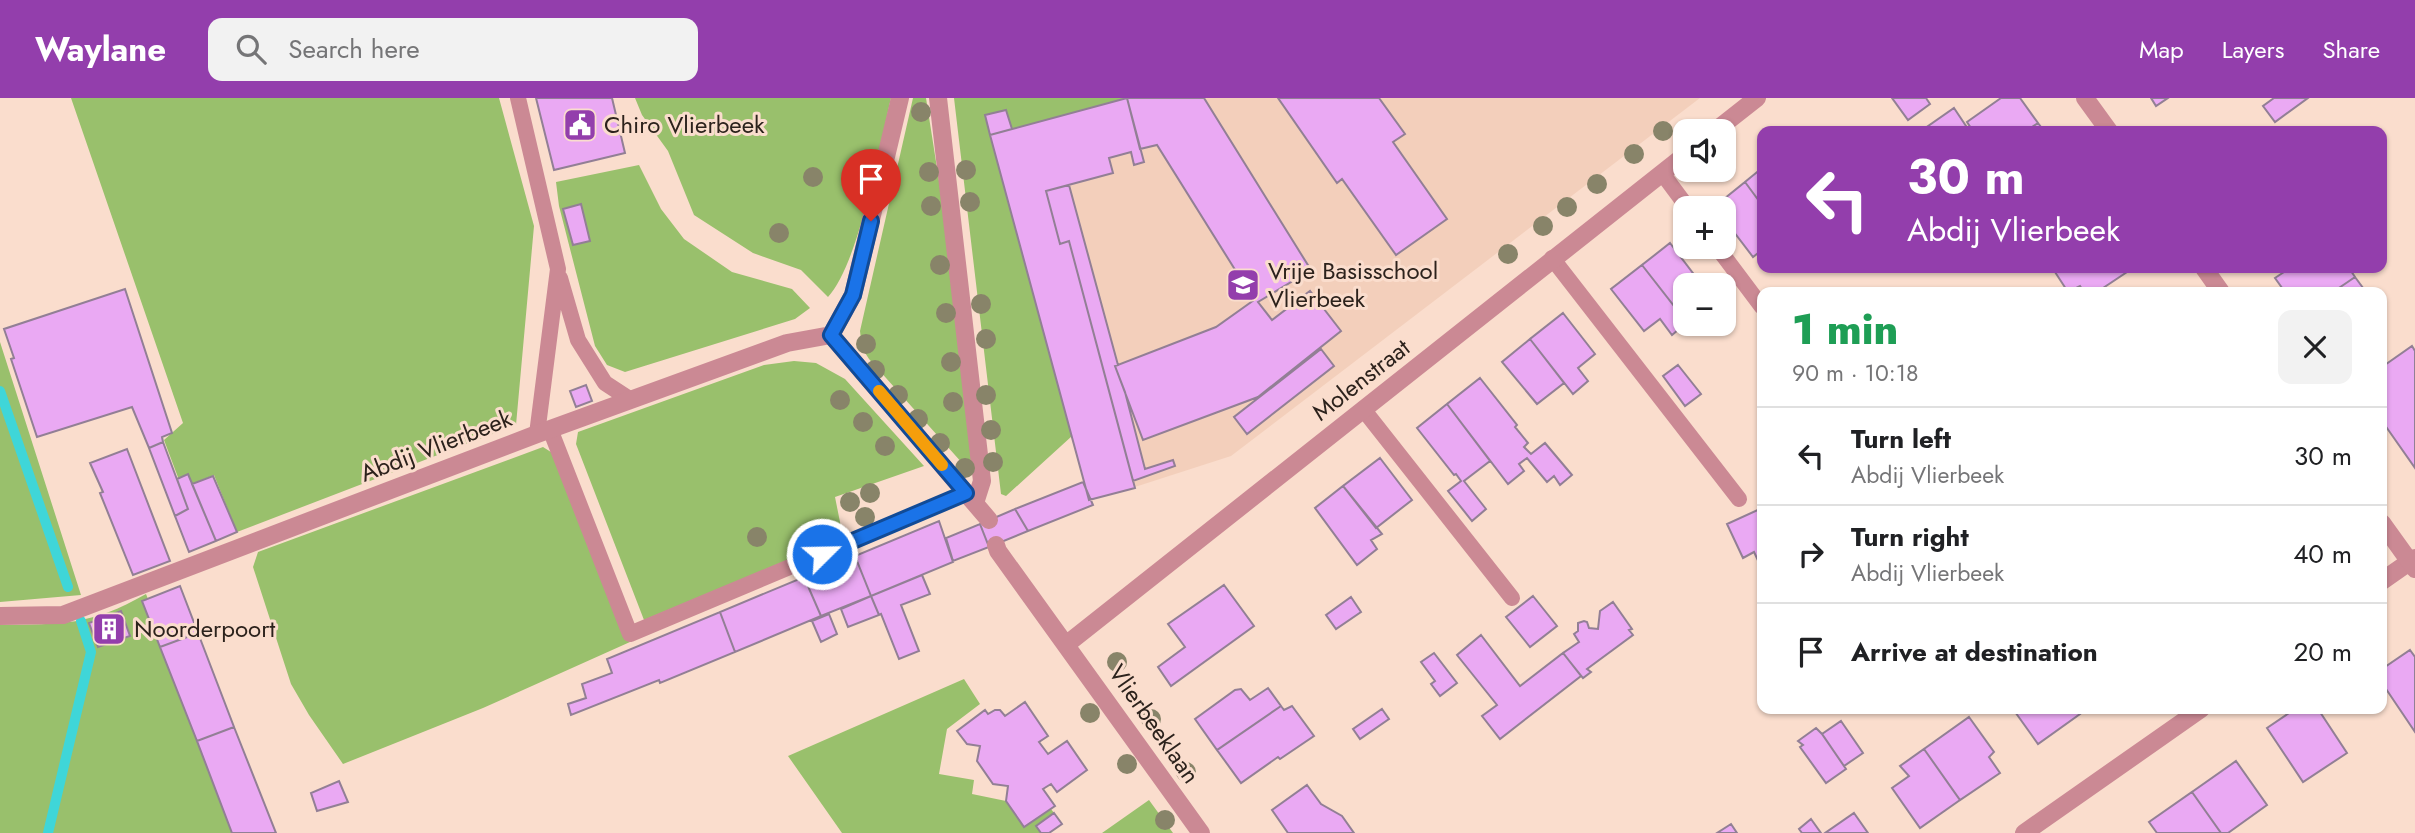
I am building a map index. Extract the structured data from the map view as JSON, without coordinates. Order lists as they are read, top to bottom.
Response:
{
  "streets": {
    "street": ["Molenstraat", "Abdij Vlierbeek", "Vlierbeeklaan"]
  },
  "crossings": [
    ["Molenstraat", "Vlierbeeklaan"]
  ],
  "places": {
    "public building": ["Chiro Vlierbeek"],
    "school or university": ["Vrije Basisschool Vlierbeek"],
    "building": ["Noorderpoort"]
  },
  "page": {
    "header": "Waylane",
    "search": "Search here",
    "nav": ["Map", "Layers", "Share"],
    "map_buttons": ["+", "−"],
    "turn": ["30 m", "Abdij Vlierbeek"],
    "heading": ["1 min", "90 m · 10:18"],
    "list": [
      {
        "name": "Turn left",
        "note": "Abdij Vlierbeek",
        "value": "30 m"
      },
      {
        "name": "Turn right",
        "note": "Abdij Vlierbeek",
        "value": "40 m"
      },
      {
        "name": "Arrive at destination",
        "value": "20 m"
      }
    ]
  }
}
